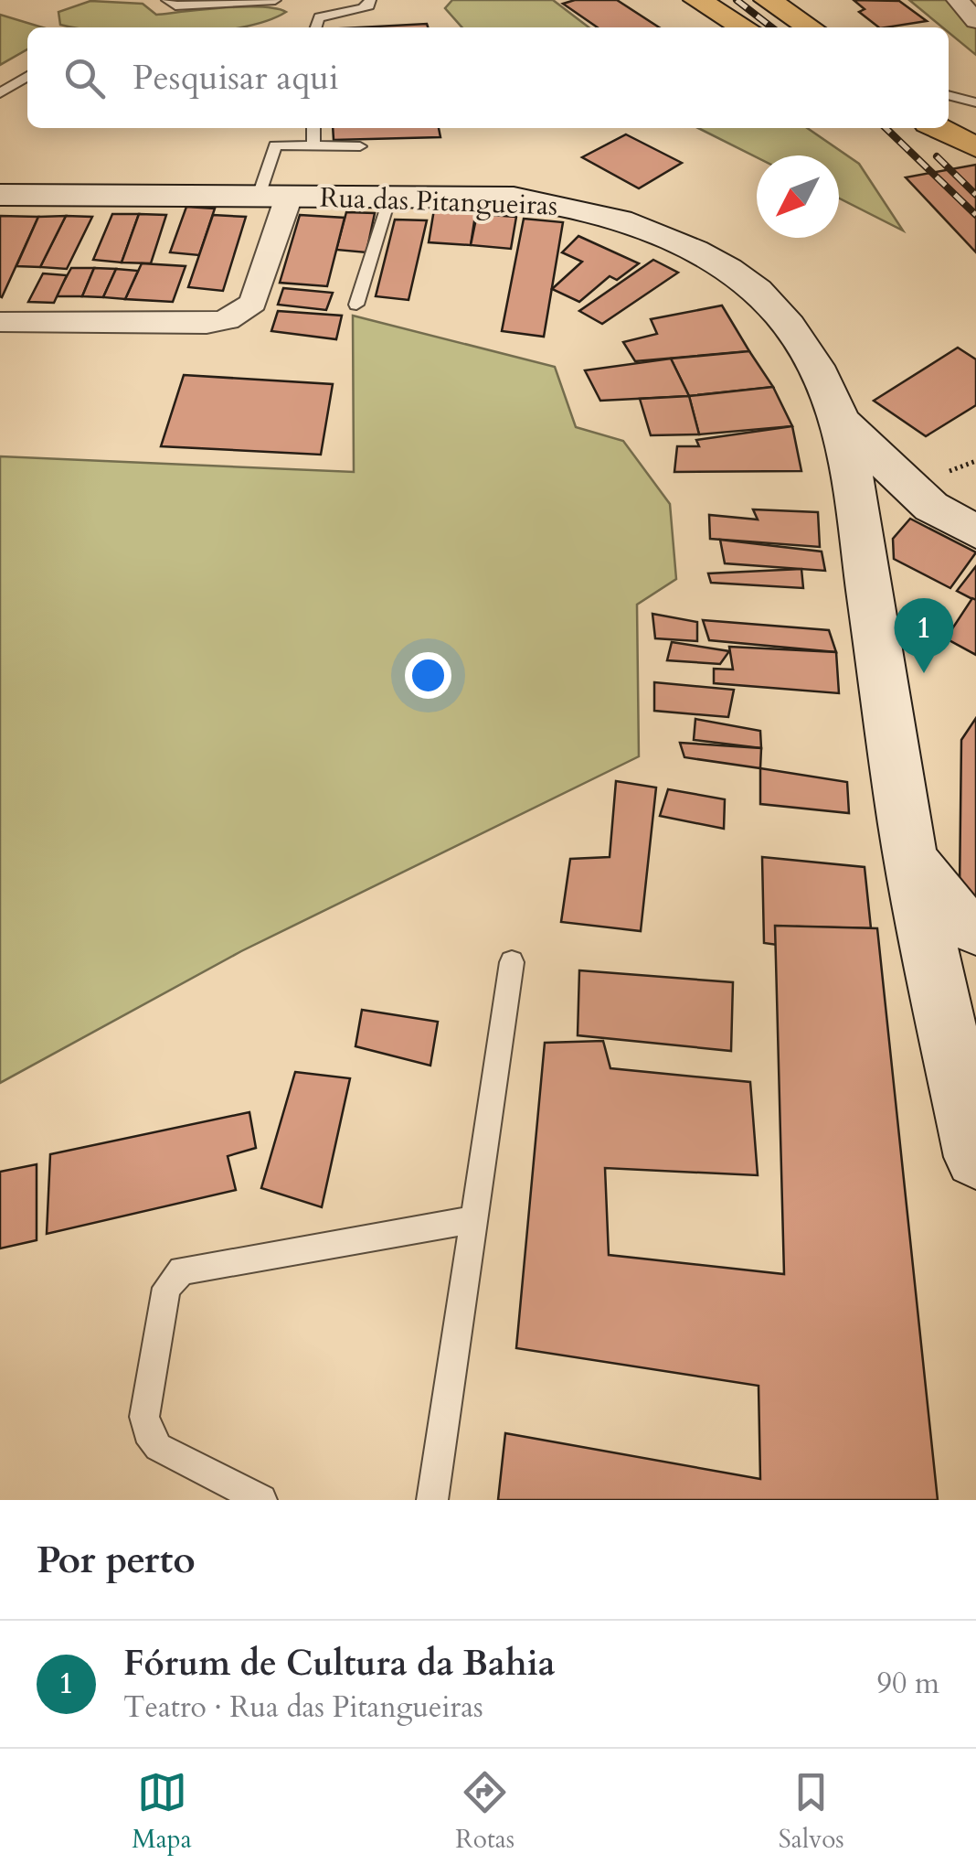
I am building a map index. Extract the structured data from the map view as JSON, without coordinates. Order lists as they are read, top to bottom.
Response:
{
  "streets": {
    "street": ["Rua das Pitangueiras"]
  },
  "north": "bottom left",
  "page": {
    "search": "Pesquisar aqui",
    "pins": "1",
    "heading": "Por perto",
    "list": [
      {
        "mark": "1",
        "name": "Fórum de Cultura da Bahia",
        "note": "Teatro · Rua das Pitangueiras",
        "value": "90 m"
      }
    ],
    "nav": ["Mapa", "Rotas", "Salvos"]
  }
}
